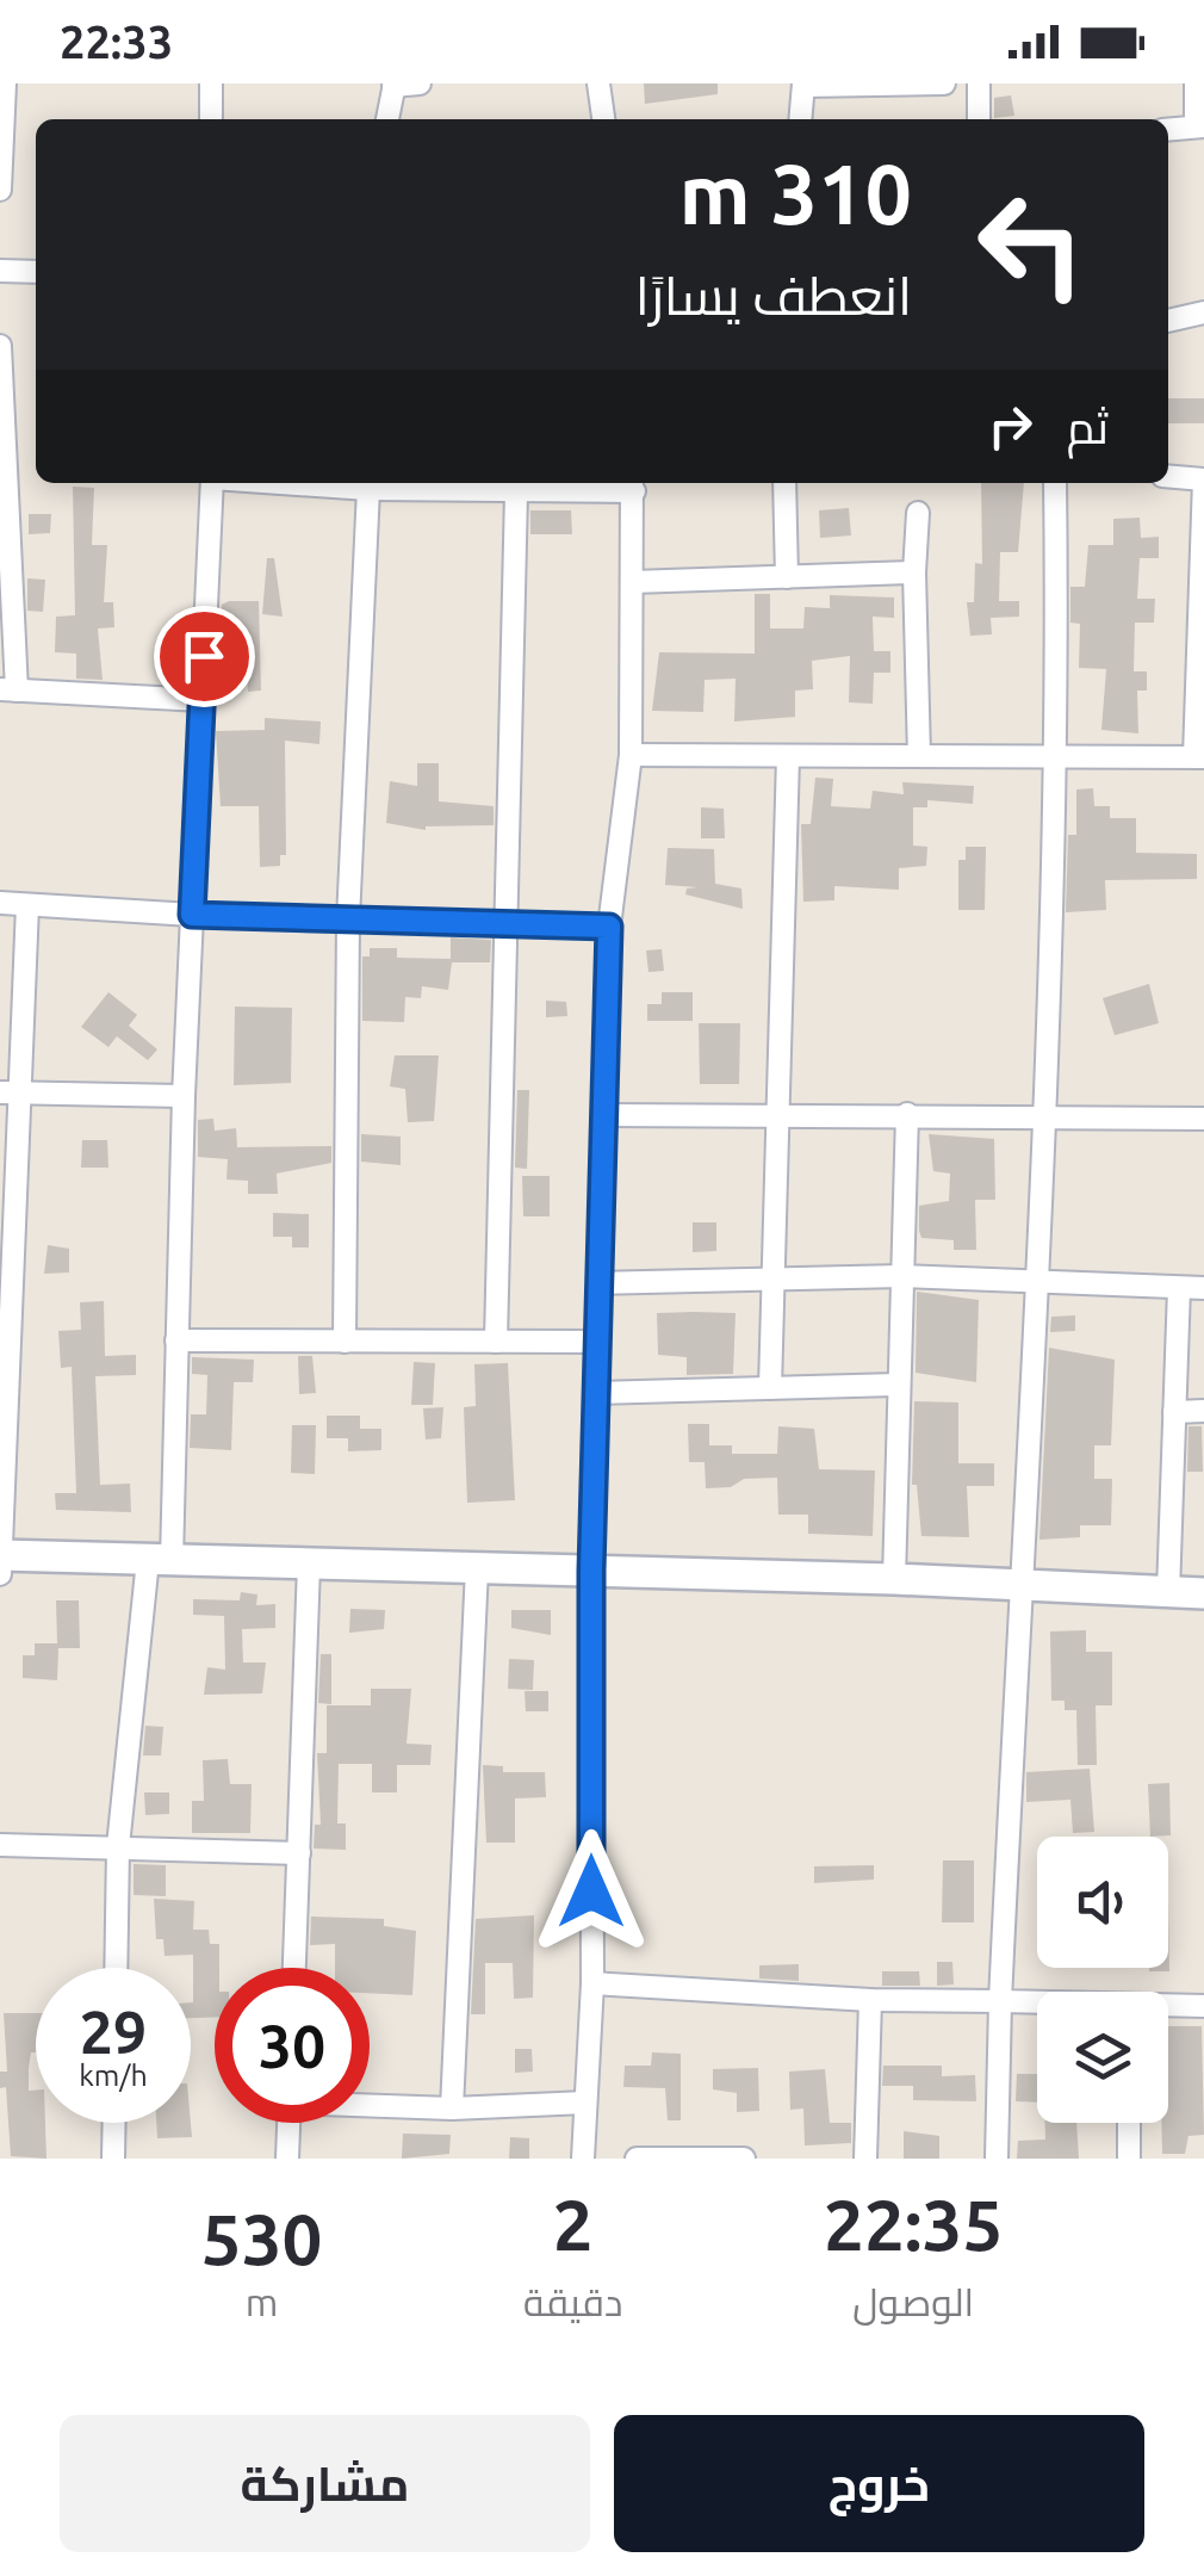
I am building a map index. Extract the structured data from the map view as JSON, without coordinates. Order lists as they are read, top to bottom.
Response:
{
  "page": {
    "status": "22:33",
    "turn": ["310 m", "انعطف يسارًا"],
    "then": "ثم",
    "speed": "29 km/h",
    "limit": "30",
    "eta": [
      "22:35",
      "الوصول",
      "2",
      "دقيقة",
      "530",
      "m"
    ],
    "buttons": ["خروج", "مشاركة"]
  }
}
